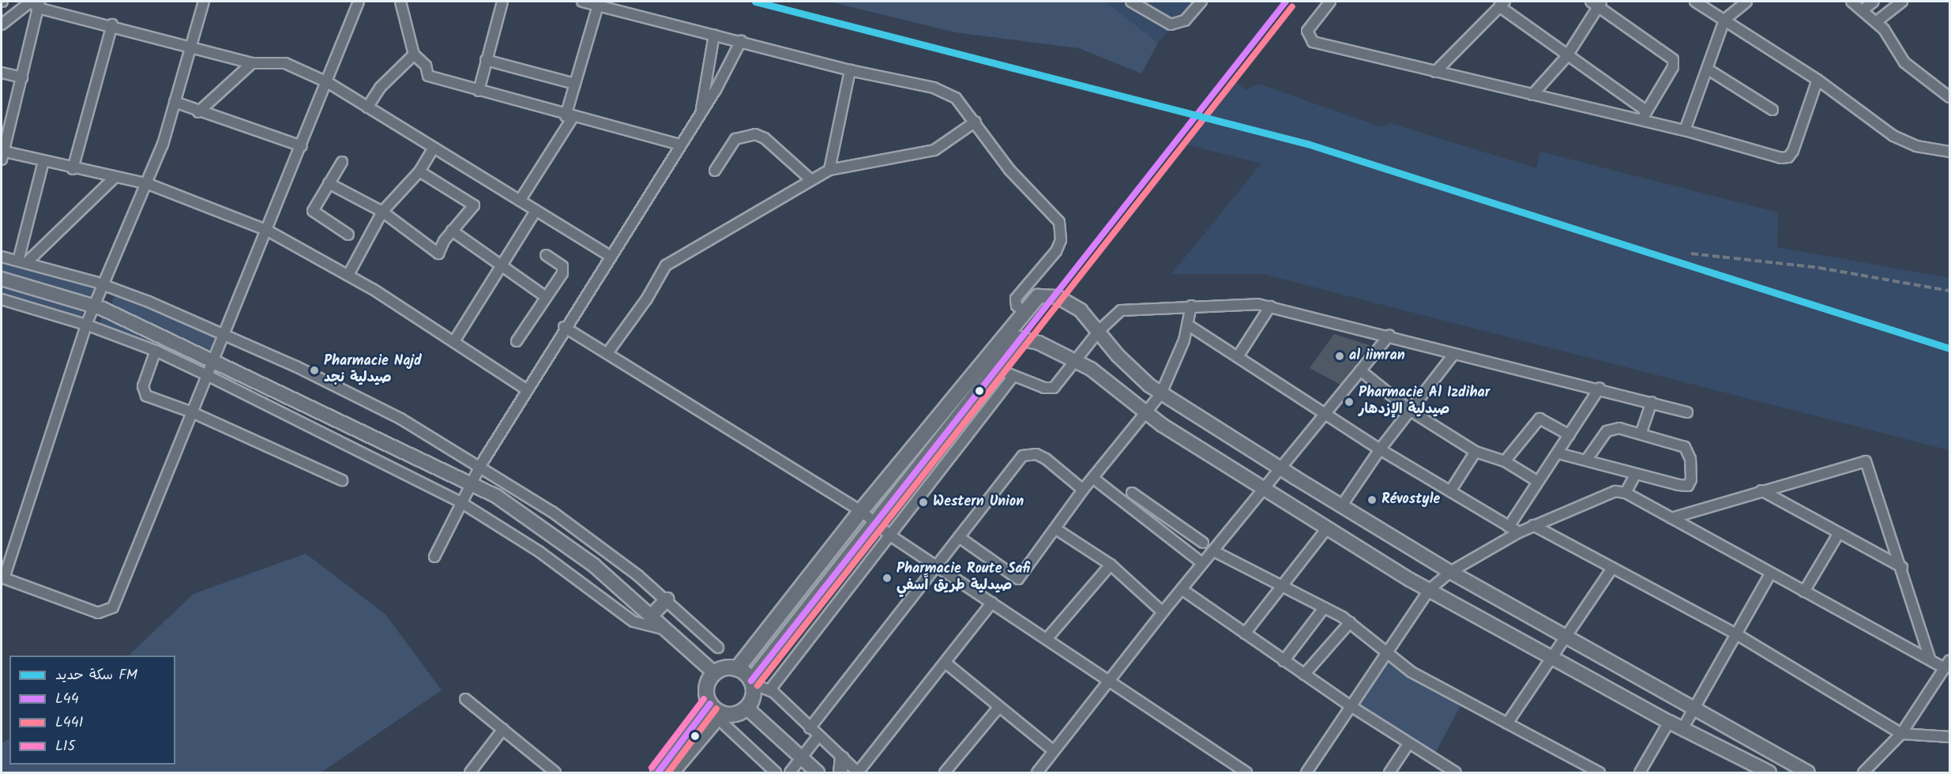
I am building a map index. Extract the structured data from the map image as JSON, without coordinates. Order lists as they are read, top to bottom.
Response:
{
  "places": [
    "al iimran",
    "Pharmacie Najd صيدلية نجد",
    "Pharmacie Al Izdihar صيدلية الإزدهار",
    "Révostyle",
    "Western Union",
    "Pharmacie Route Safi صيدلية طريق اًسفي"
  ],
  "lines": [
    "rail line FM",
    "transit line L44",
    "transit line L441",
    "transit line L15"
  ],
  "legend": [
    "سكة حديد FM",
    "L44",
    "L441",
    "L15"
  ]
}
